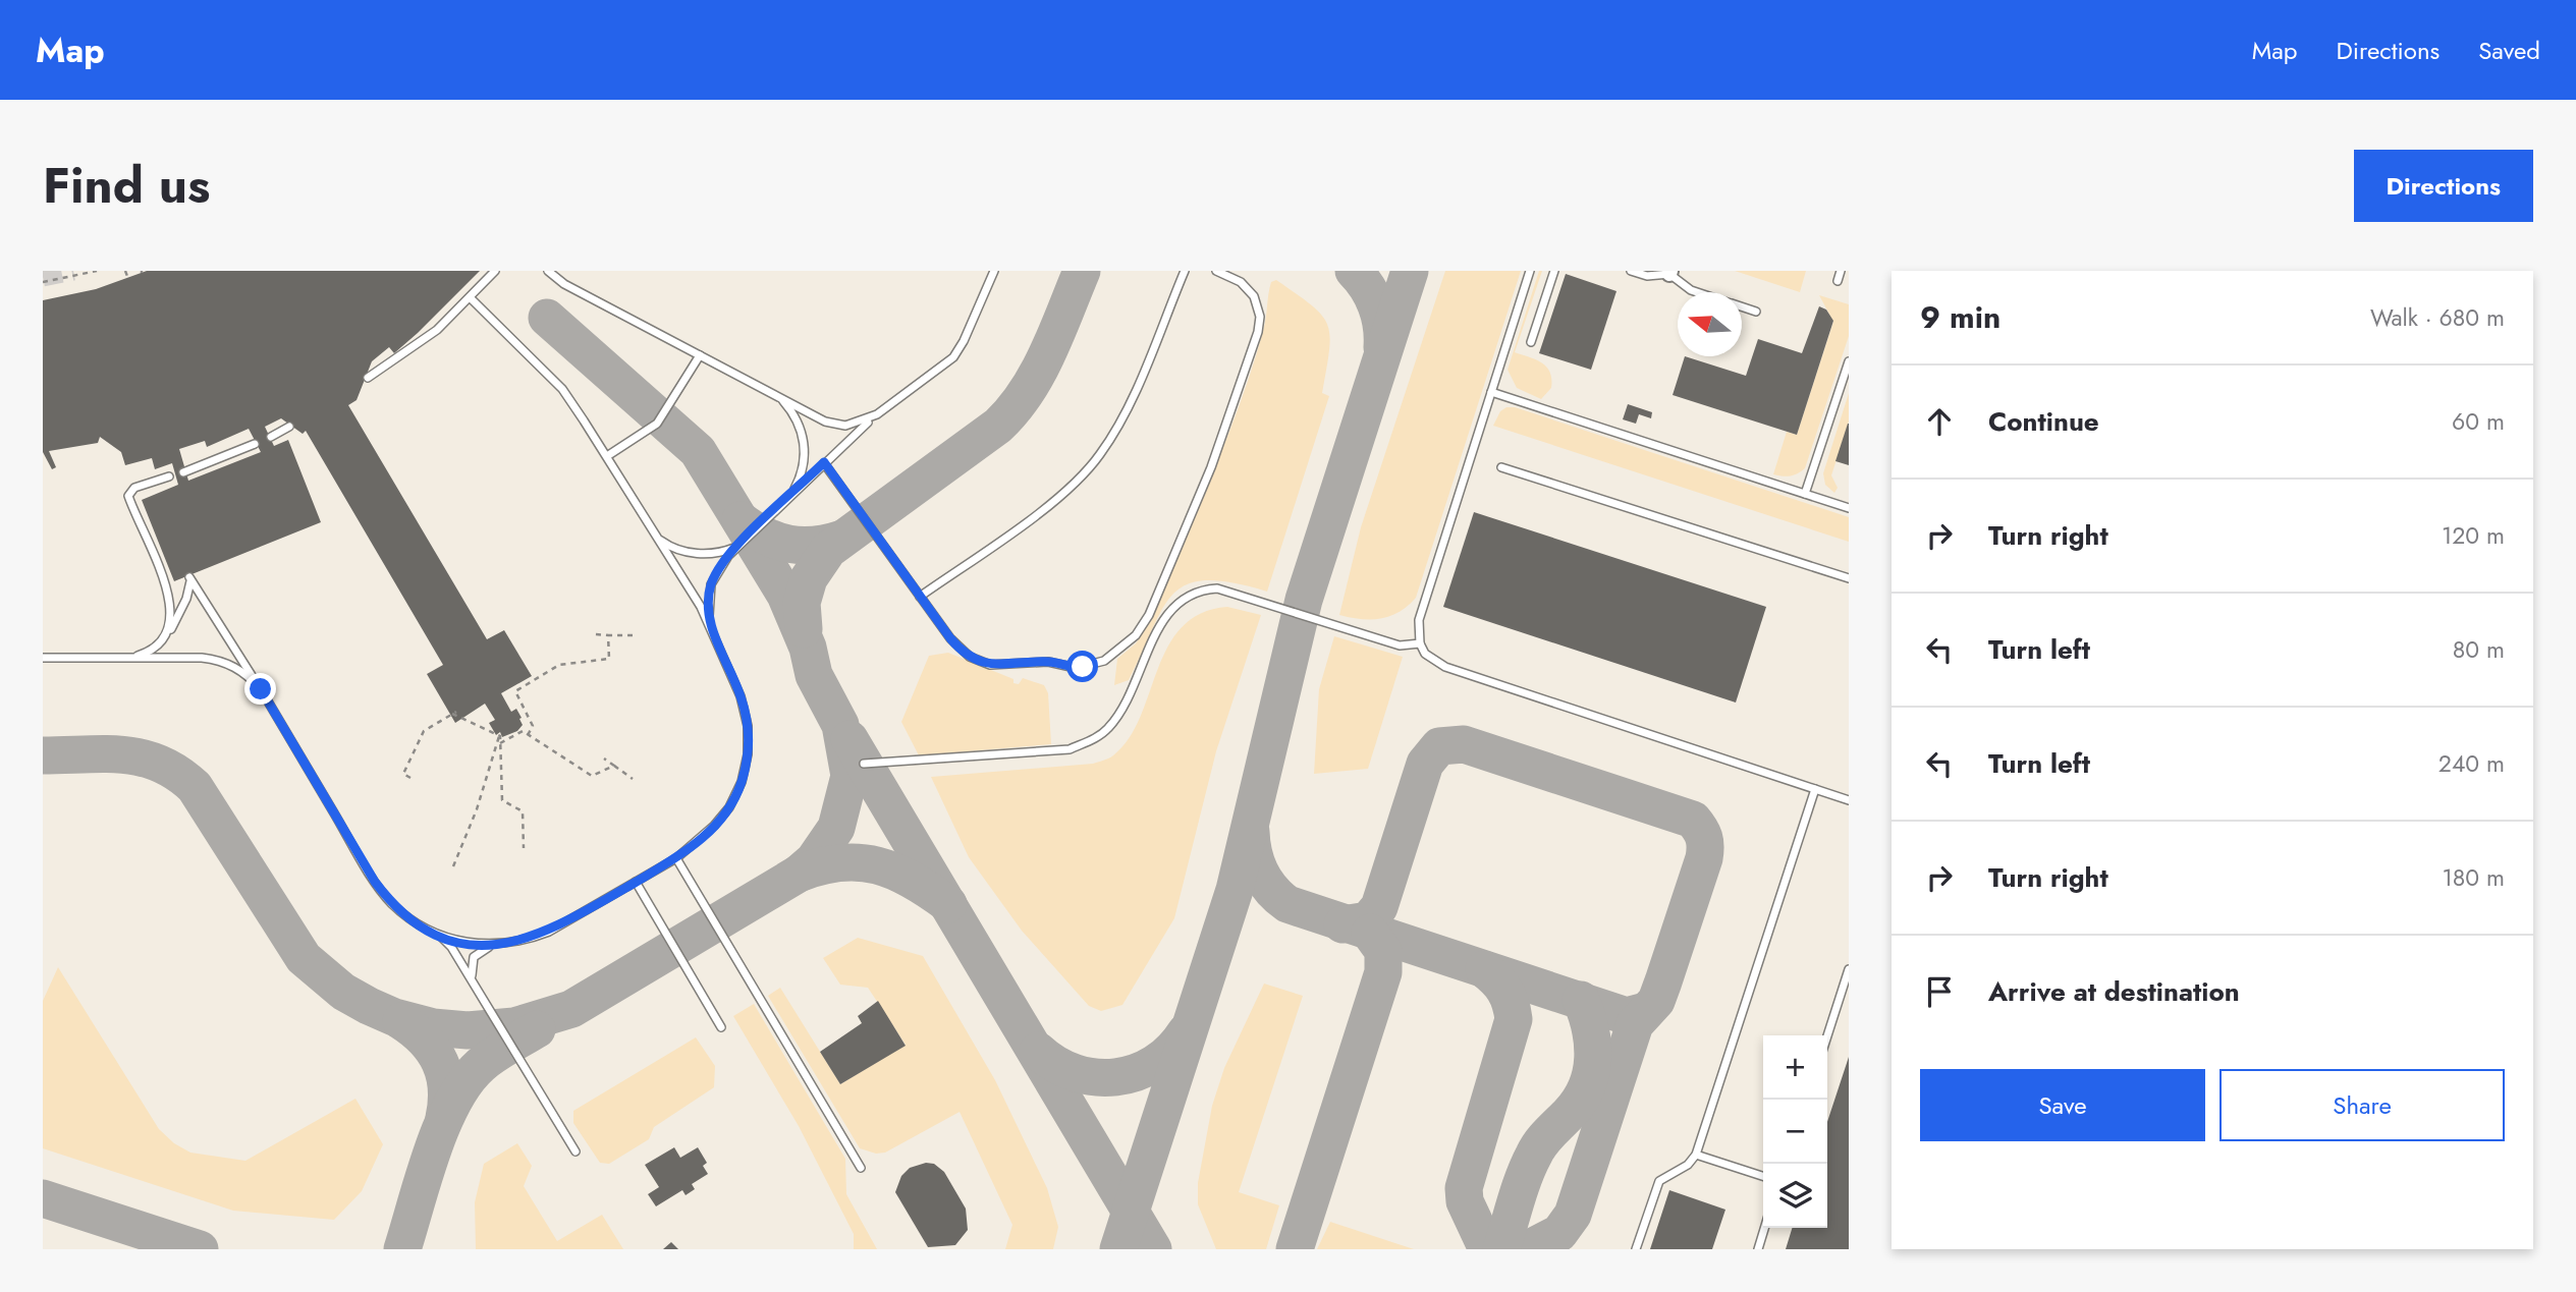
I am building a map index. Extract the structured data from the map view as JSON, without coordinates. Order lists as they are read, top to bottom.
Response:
{
  "north": "left",
  "page": {
    "header": "Map",
    "nav": ["Map", "Directions", "Saved"],
    "title": "Find us",
    "buttons": [
      "Directions",
      ["Save", "Share"]
    ],
    "heading": ["9 min", "Walk · 680 m"],
    "list": [
      ["Continue", "60 m"],
      ["Turn right", "120 m"],
      ["Turn left", "80 m"],
      ["Turn left", "240 m"],
      ["Turn right", "180 m"],
      "Arrive at destination"
    ],
    "map_buttons": ["+", "−"]
  }
}
